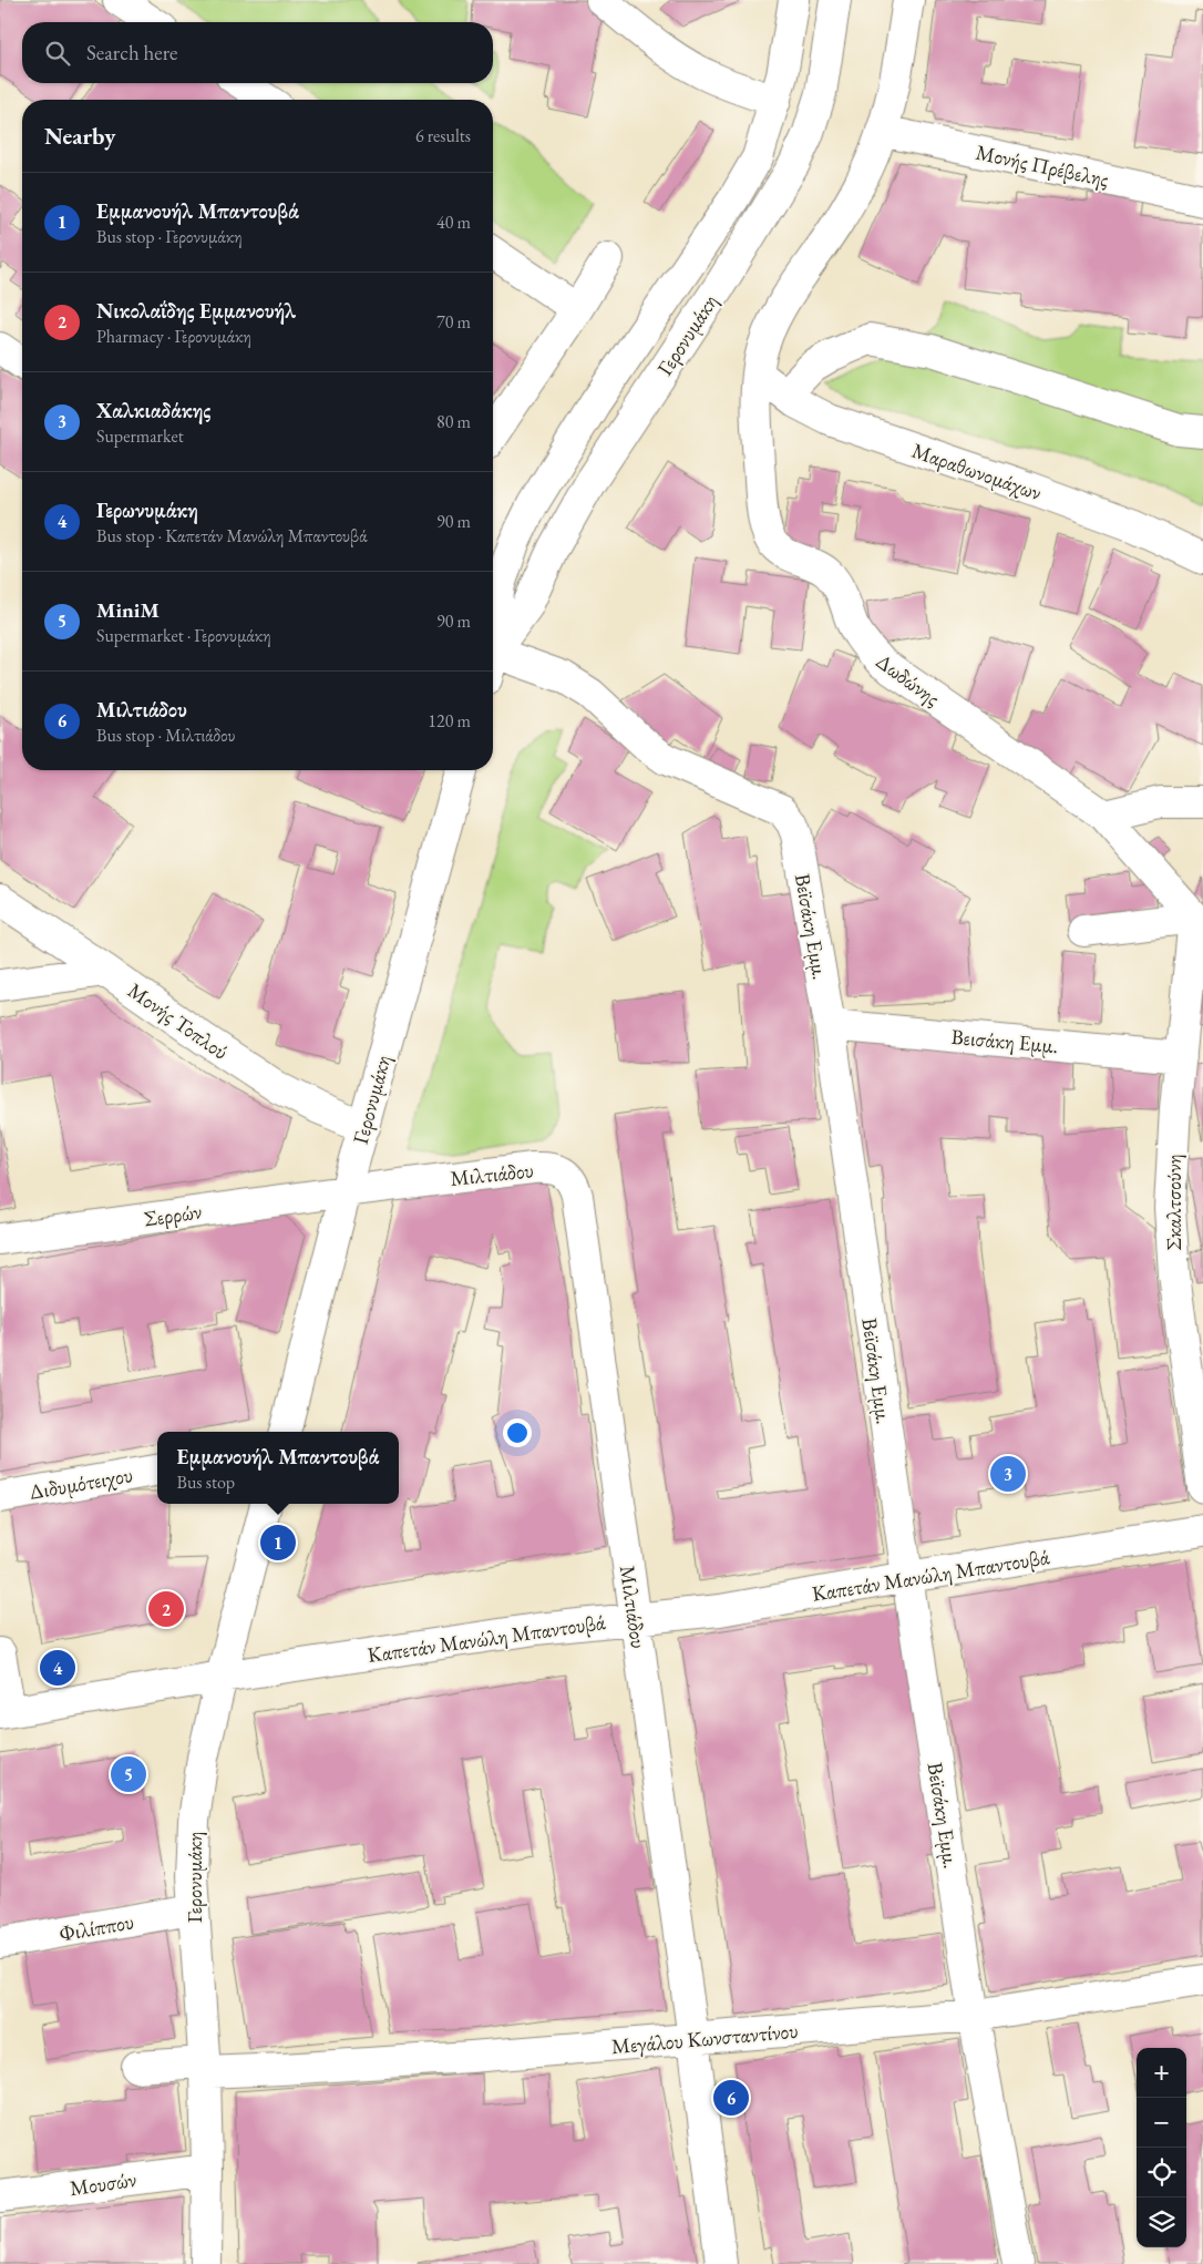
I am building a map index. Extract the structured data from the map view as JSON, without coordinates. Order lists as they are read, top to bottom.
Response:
{
  "streets": {
    "street": [
      "Μονής Πρέβελης",
      "Γερονυμάκη",
      "Μαραθωνομάχων",
      "Δωδώνης",
      "Βεϊσάκη Εμμ.",
      "Μονής Τοπλού",
      "Βεισάκη Εμμ.",
      "Μιλτιάδου",
      "Σκαλτσούνη",
      "Σερρών",
      "Διδυμότειχου",
      "Καπετάν Μανώλη Μπαντουβά",
      "Φιλίππου",
      "Μεγάλου Κωνσταντίνου",
      "Μουσών"
    ]
  },
  "crossings": [
    ["Γερονυμάκη", "Μονής Τοπλού"],
    ["Γερονυμάκη", "Μιλτιάδου"],
    ["Γερονυμάκη", "Σερρών"],
    ["Γερονυμάκη", "Καπετάν Μανώλη Μπαντουβά"],
    ["Γερονυμάκη", "Φιλίππου"],
    ["Γερονυμάκη", "Μεγάλου Κωνσταντίνου"],
    ["Γερονυμάκη", "Μουσών"],
    ["Μαραθωνομάχων", "Δωδώνης"],
    ["Δωδώνης", "Σκαλτσούνη"],
    ["Βεϊσάκη Εμμ.", "Βεισάκη Εμμ."],
    ["Βεϊσάκη Εμμ.", "Καπετάν Μανώλη Μπαντουβά"],
    ["Βεϊσάκη Εμμ.", "Μεγάλου Κωνσταντίνου"],
    ["Βεισάκη Εμμ.", "Σκαλτσούνη"],
    ["Μιλτιάδου", "Σερρών"],
    ["Μιλτιάδου", "Καπετάν Μανώλη Μπαντουβά"],
    ["Μιλτιάδου", "Μεγάλου Κωνσταντίνου"]
  ],
  "page": {
    "search": "Search here",
    "heading": ["Nearby", "6 results"],
    "list": [
      {
        "mark": "1",
        "name": "Εμμανουήλ Μπαντουβά",
        "note": "Bus stop · Γερονυμάκη",
        "value": "40 m"
      },
      {
        "mark": "2",
        "name": "Νικολαΐδης Εμμανουήλ",
        "note": "Pharmacy · Γερονυμάκη",
        "value": "70 m"
      },
      {
        "mark": "3",
        "name": "Χαλκιαδάκης",
        "note": "Supermarket",
        "value": "80 m"
      },
      {
        "mark": "4",
        "name": "Γερωνυμάκη",
        "note": "Bus stop · Καπετάν Μανώλη Μπαντουβά",
        "value": "90 m"
      },
      {
        "mark": "5",
        "name": "MiniM",
        "note": "Supermarket · Γερονυμάκη",
        "value": "90 m"
      },
      {
        "mark": "6",
        "name": "Μιλτιάδου",
        "note": "Bus stop · Μιλτιάδου",
        "value": "120 m"
      }
    ],
    "popup": ["Εμμανουήλ Μπαντουβά", "Bus stop"],
    "pins": [
      "3",
      "1",
      "2",
      "4",
      "5",
      "6"
    ],
    "map_buttons": ["+", "−"]
  }
}
